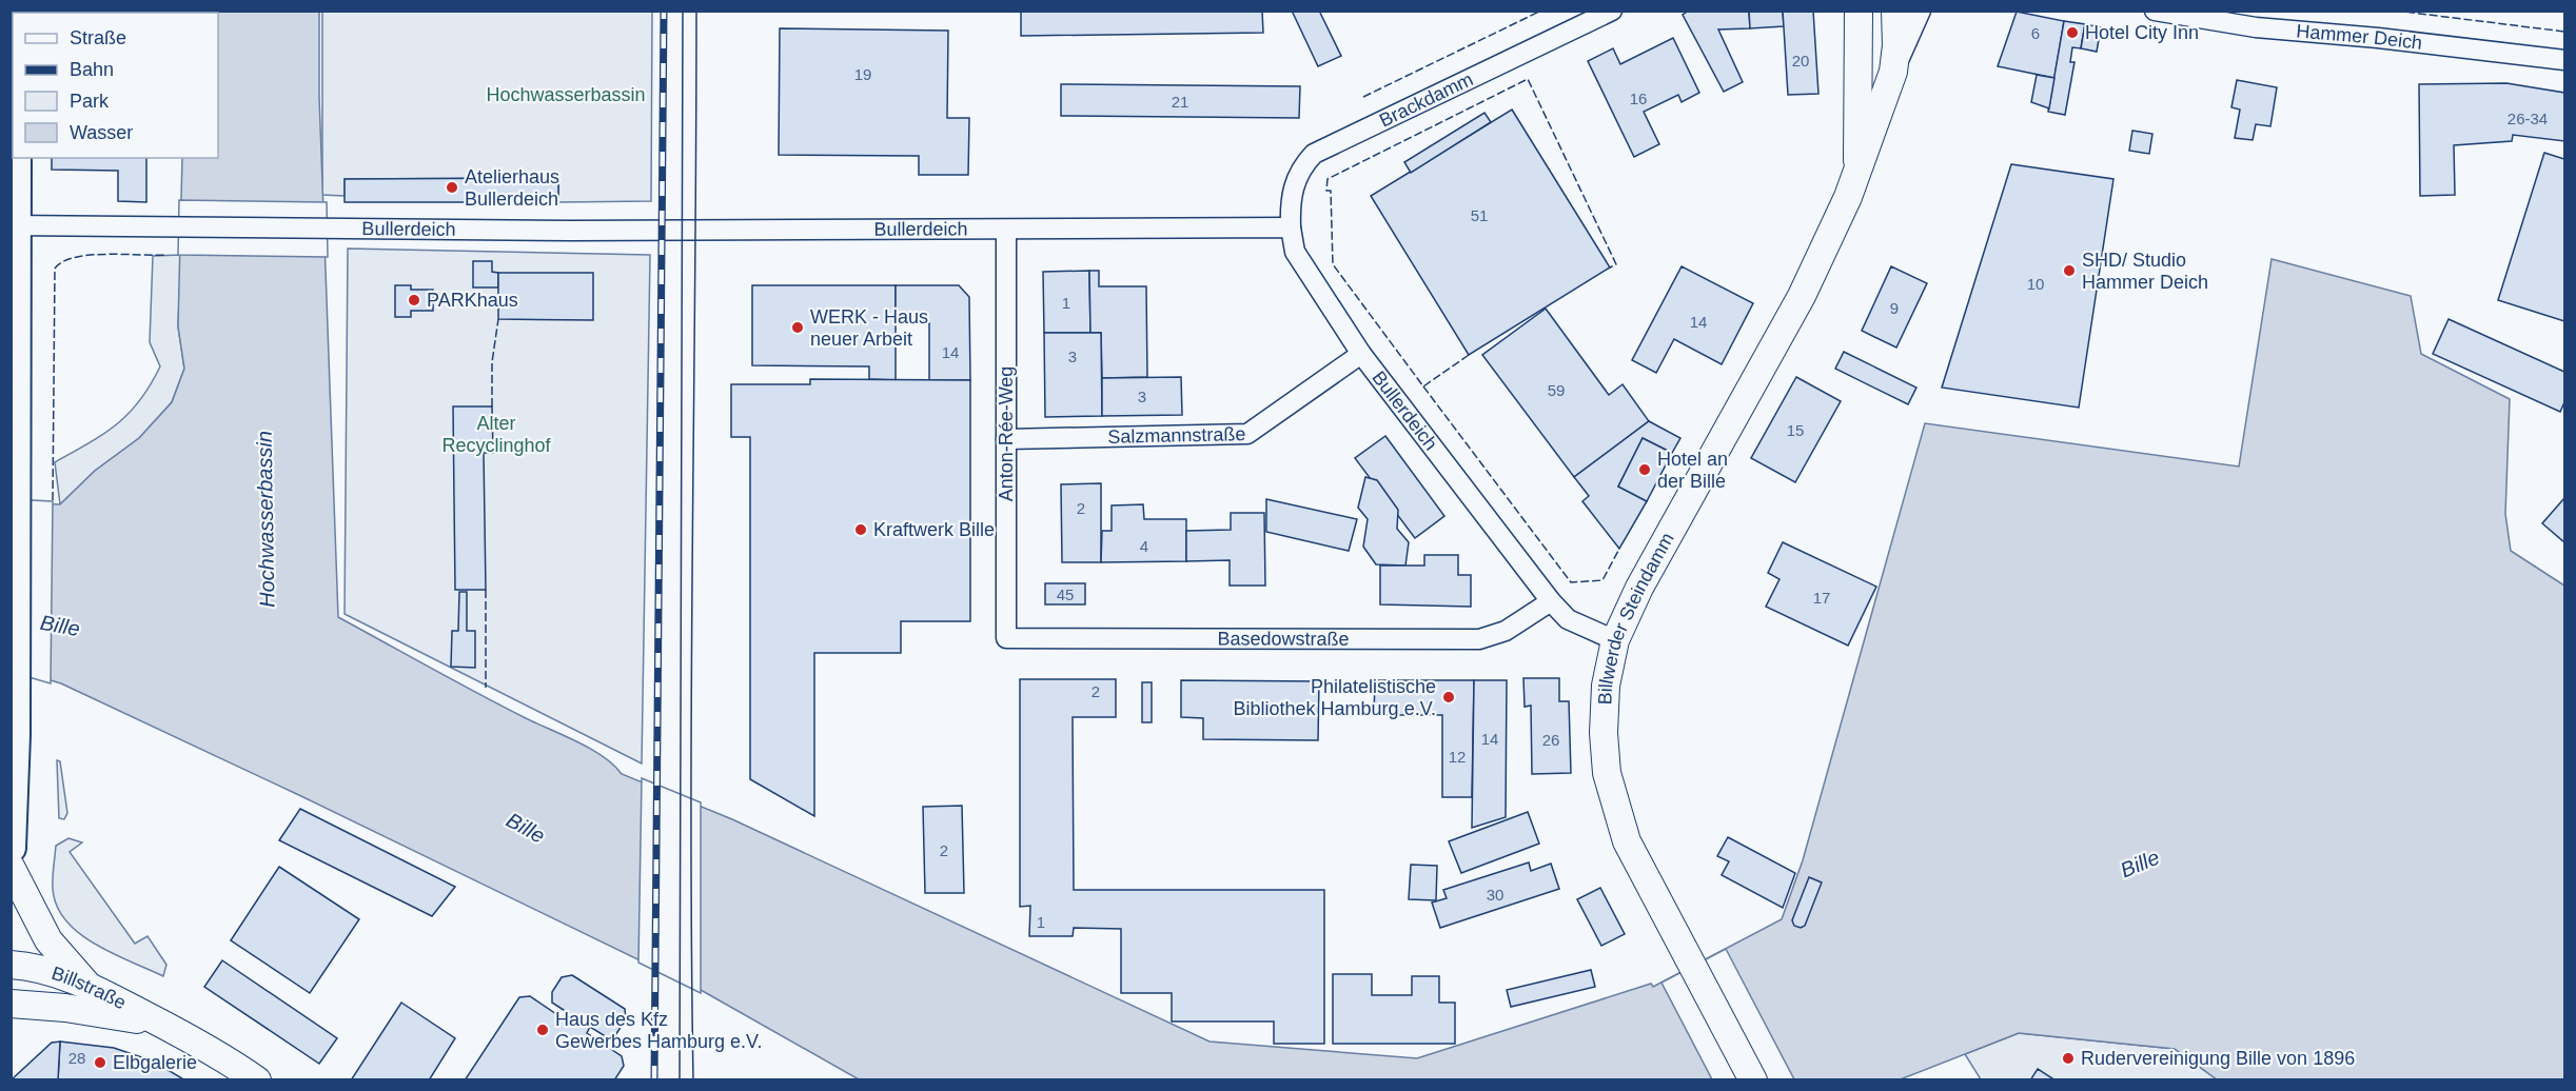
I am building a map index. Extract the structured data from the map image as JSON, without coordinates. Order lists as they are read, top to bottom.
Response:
{
  "streets": {
    "main road": ["Billwerder Steindamm", "Billstraße"],
    "street": [
      "Hammer Deich",
      "Brackdamm",
      "Bullerdeich",
      "Salzmannstraße",
      "Anton-Rée-Weg",
      "Basedowstraße"
    ]
  },
  "crossings": [
    ["Brackdamm", "Bullerdeich"],
    ["Bullerdeich", "Salzmannstraße"],
    ["Bullerdeich", "Anton-Rée-Weg"],
    ["Bullerdeich", "Billwerder Steindamm"],
    ["Bullerdeich", "Basedowstraße"],
    ["Salzmannstraße", "Anton-Rée-Weg"],
    ["Anton-Rée-Weg", "Basedowstraße"]
  ],
  "water": ["Hochwasserbassin", "Bille"],
  "parks": ["Hochwasserbassin", "Alter Recyclinghof"],
  "places": [
    "Hotel City Inn",
    "Atelierhaus Bullerdeich",
    "SHD/ Studio Hammer Deich",
    "PARKhaus",
    "WERK - Haus neuer Arbeit",
    "Hotel an der Bille",
    "Kraftwerk Bille",
    "Philatelistische Bibliothek Hamburg e.V.",
    "Haus des Kfz Gewerbes Hamburg e.V.",
    "Rudervereinigung Bille von 1896",
    "Elbgalerie"
  ],
  "house_numbers": [
    "6",
    "20",
    "19",
    "16",
    "21",
    "26-34",
    "51",
    "10",
    "1",
    "9",
    "14",
    "14",
    "3",
    "59",
    "3",
    "15",
    "2",
    "4",
    "45",
    "17",
    "2",
    "14",
    "26",
    "12",
    "2",
    "30",
    "1",
    "28"
  ],
  "legend": [
    "Straße",
    "Bahn",
    "Park",
    "Wasser"
  ]
}
